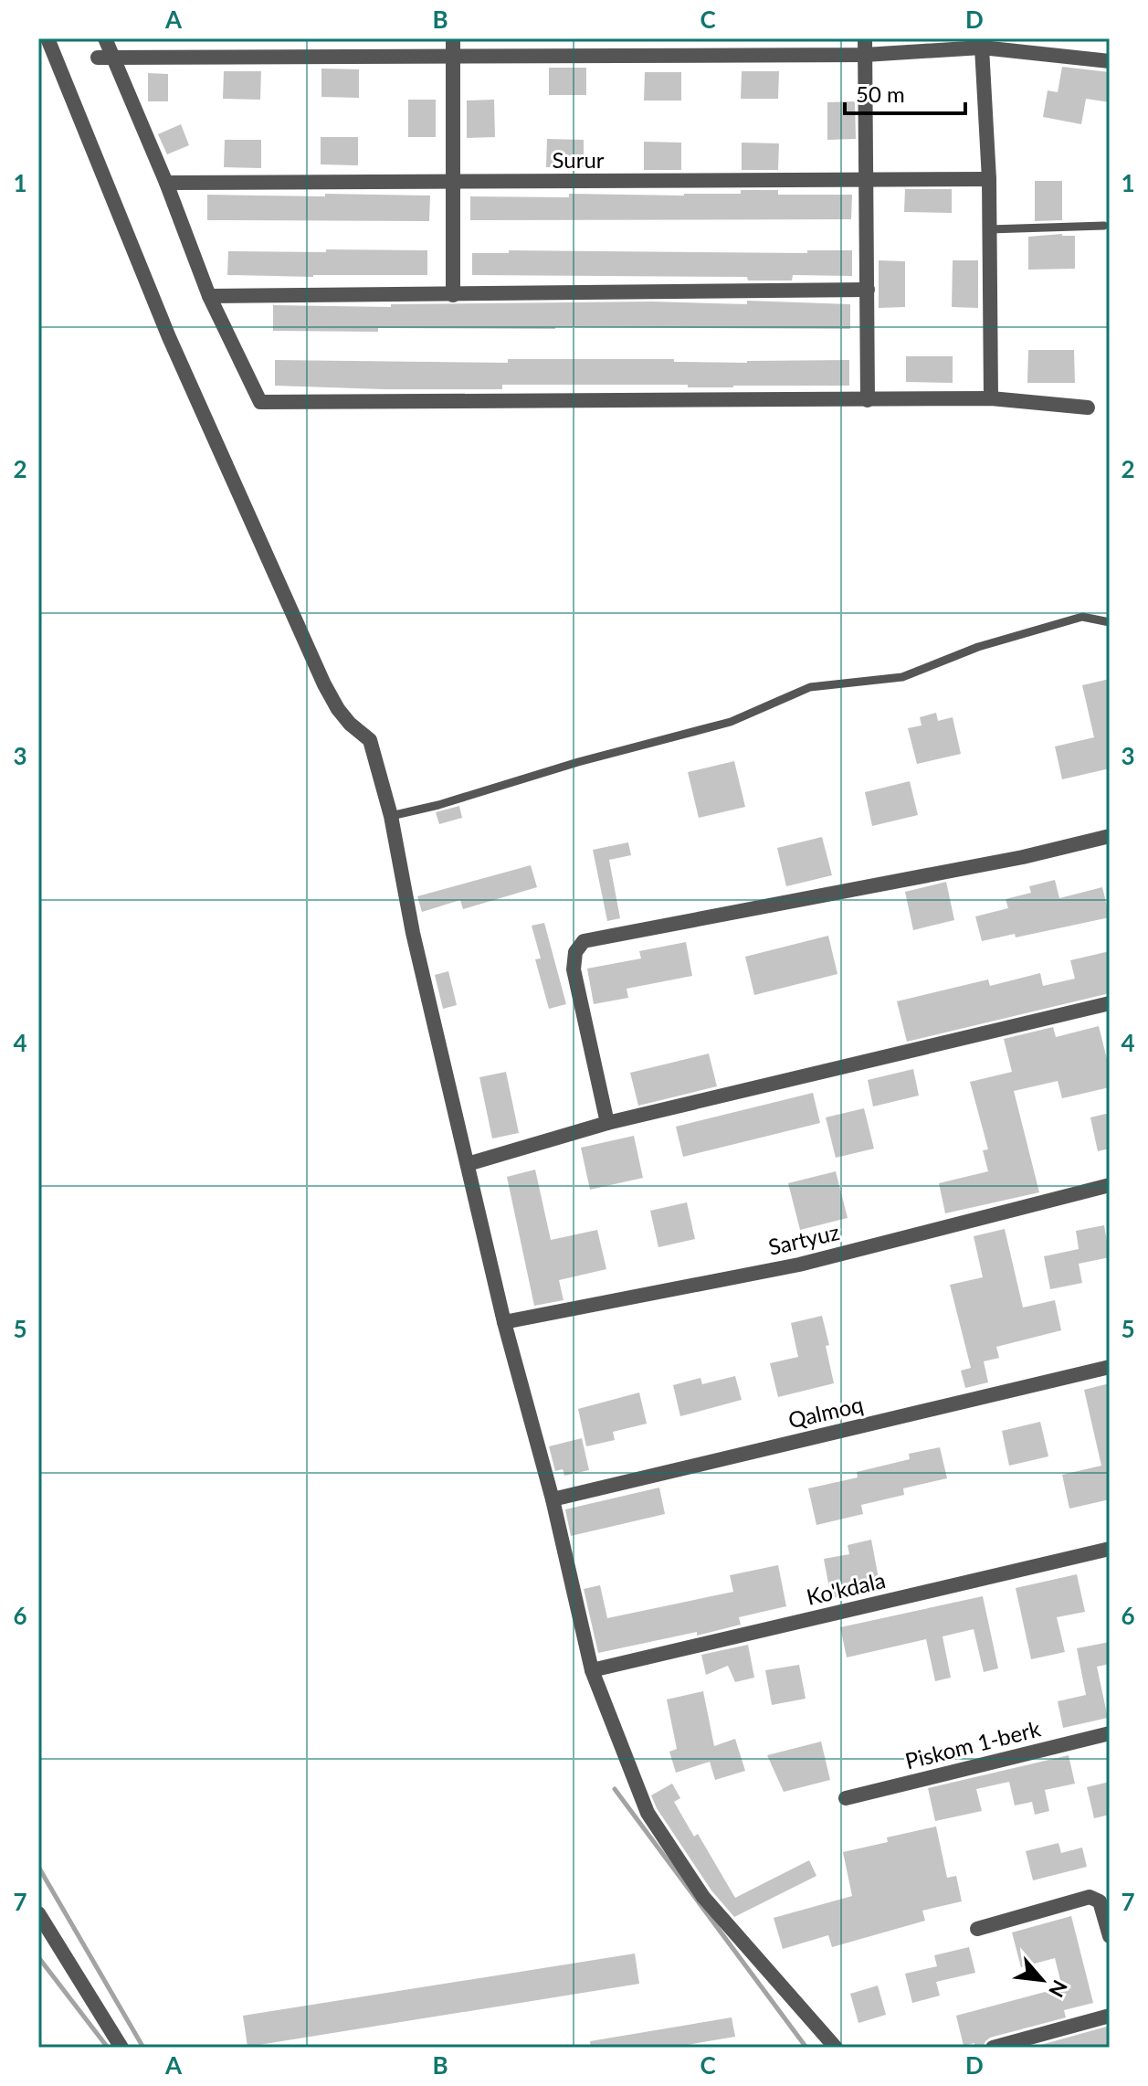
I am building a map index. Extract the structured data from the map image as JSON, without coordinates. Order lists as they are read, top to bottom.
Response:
{
  "streets": {
    "street": [
      "Surur",
      "Sartyuz",
      "Qalmoq",
      "Ko'kdala",
      "Piskom 1-berk"
    ]
  },
  "scale_bar": "50 m",
  "north": "bottom right",
  "grid": {
    "columns": [
      "A",
      "B",
      "C",
      "D"
    ],
    "rows": [
      "1",
      "2",
      "3",
      "4",
      "5",
      "6",
      "7"
    ]
  }
}
